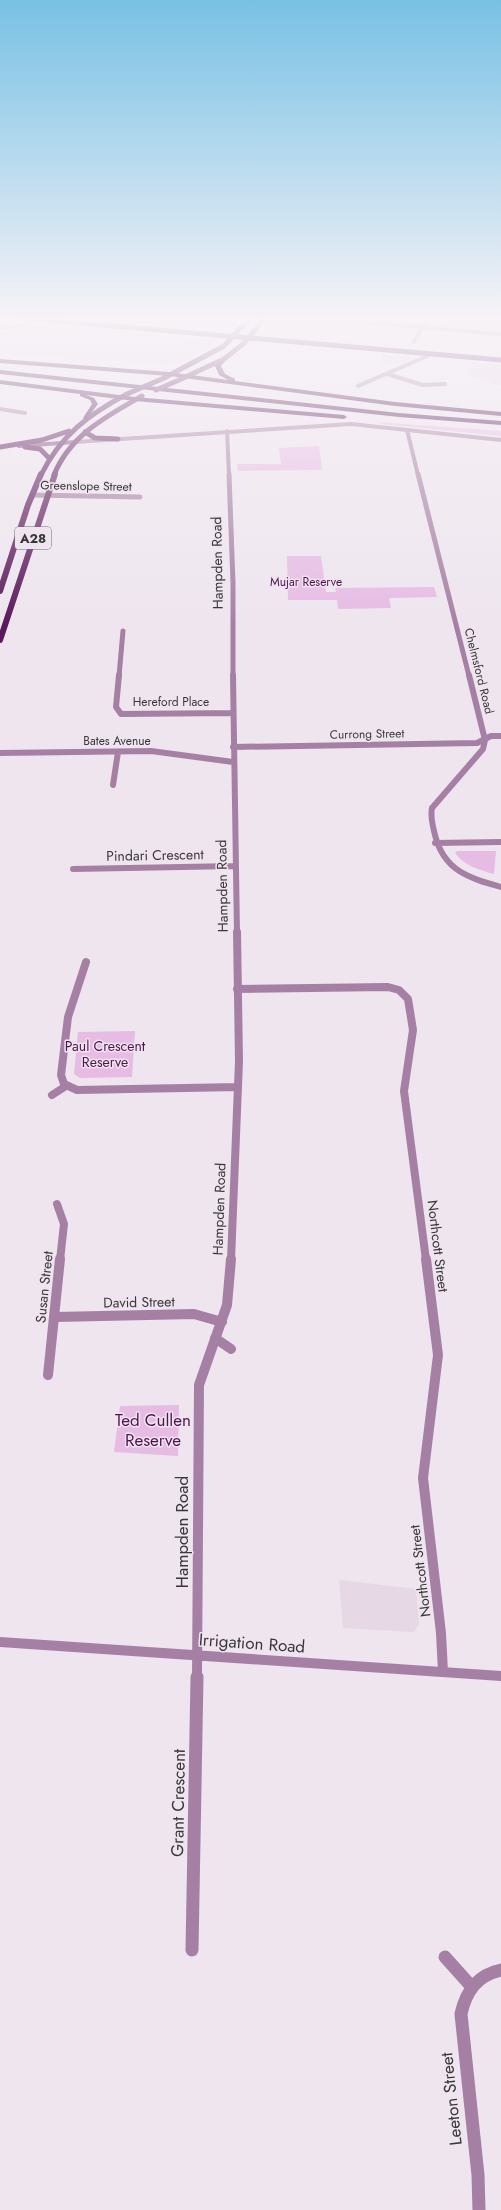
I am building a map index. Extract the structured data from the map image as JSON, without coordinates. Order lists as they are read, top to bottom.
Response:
{
  "streets": {
    "highway": ["A28"],
    "street": [
      "Greenslope Street",
      "Hampden Road",
      "Chelmsford Road",
      "Hereford Place",
      "Currong Street",
      "Bates Avenue",
      "Pindari Crescent",
      "Northcott Street",
      "Susan Street",
      "David Street",
      "Irrigation Road",
      "Grant Crescent",
      "Leeton Street"
    ]
  },
  "crossings": [
    ["Greenslope Street", "A28"],
    ["Hampden Road", "Hereford Place"],
    ["Hampden Road", "Currong Street"],
    ["Hampden Road", "Bates Avenue"],
    ["Hampden Road", "Pindari Crescent"],
    ["Hampden Road", "Northcott Street"],
    ["Hampden Road", "David Street"],
    ["Hampden Road", "Irrigation Road"],
    ["Hampden Road", "Grant Crescent"],
    ["Chelmsford Road", "Currong Street"],
    ["Northcott Street", "Irrigation Road"],
    ["Susan Street", "David Street"],
    ["Irrigation Road", "Grant Crescent"]
  ],
  "parks": ["Mujar Reserve", "Paul Crescent Reserve", "Ted Cullen Reserve"]
}
